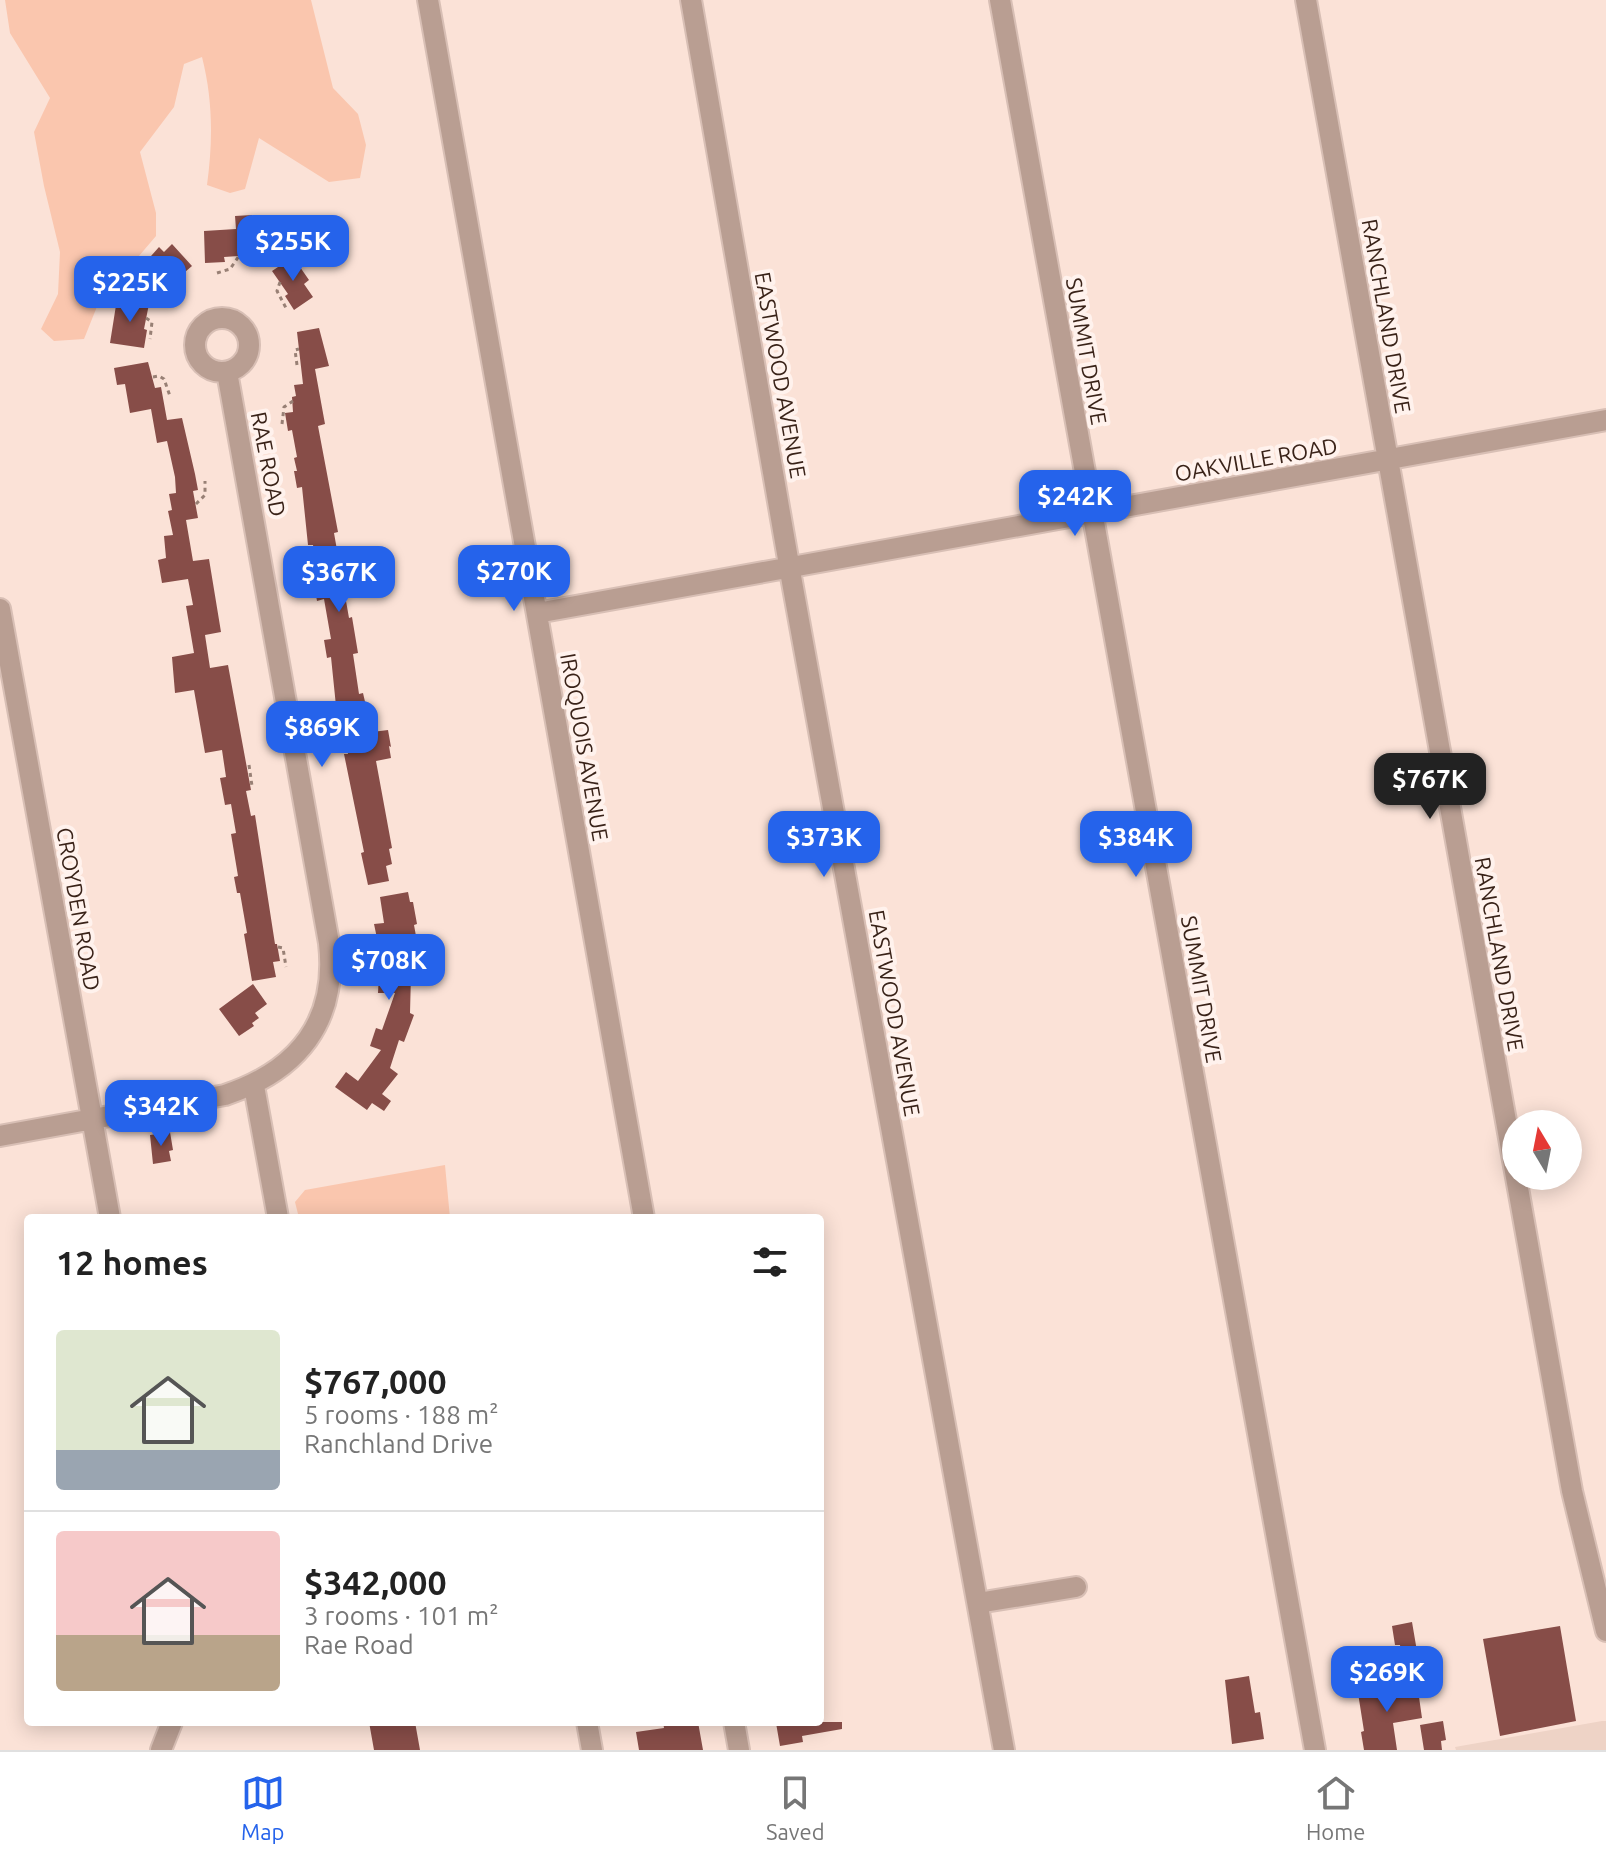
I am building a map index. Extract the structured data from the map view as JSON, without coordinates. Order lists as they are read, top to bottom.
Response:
{
  "streets": {
    "street": [
      "RANCHLAND DRIVE",
      "SUMMIT DRIVE",
      "EASTWOOD AVENUE",
      "OAKVILLE ROAD",
      "RAE ROAD",
      "IROQUOIS AVENUE",
      "CROYDEN ROAD"
    ]
  },
  "crossings": [
    ["RANCHLAND DRIVE", "OAKVILLE ROAD"],
    ["SUMMIT DRIVE", "OAKVILLE ROAD"],
    ["EASTWOOD AVENUE", "OAKVILLE ROAD"],
    ["OAKVILLE ROAD", "IROQUOIS AVENUE"],
    ["RAE ROAD", "CROYDEN ROAD"]
  ],
  "north": "top",
  "page": {
    "price": [
      "$255K",
      "$225K",
      "$242K",
      "$270K",
      "$367K",
      "$869K",
      "$767K",
      "$373K",
      "$384K",
      "$708K",
      "$342K",
      "$269K"
    ],
    "heading": "12 homes",
    "list": [
      {
        "name": "$767,000",
        "note": "5 rooms · 188 m² · Ranchland Drive"
      },
      {
        "name": "$342,000",
        "note": "3 rooms · 101 m² · Rae Road"
      }
    ],
    "tabs": ["Map", "Saved", "Home"]
  }
}
